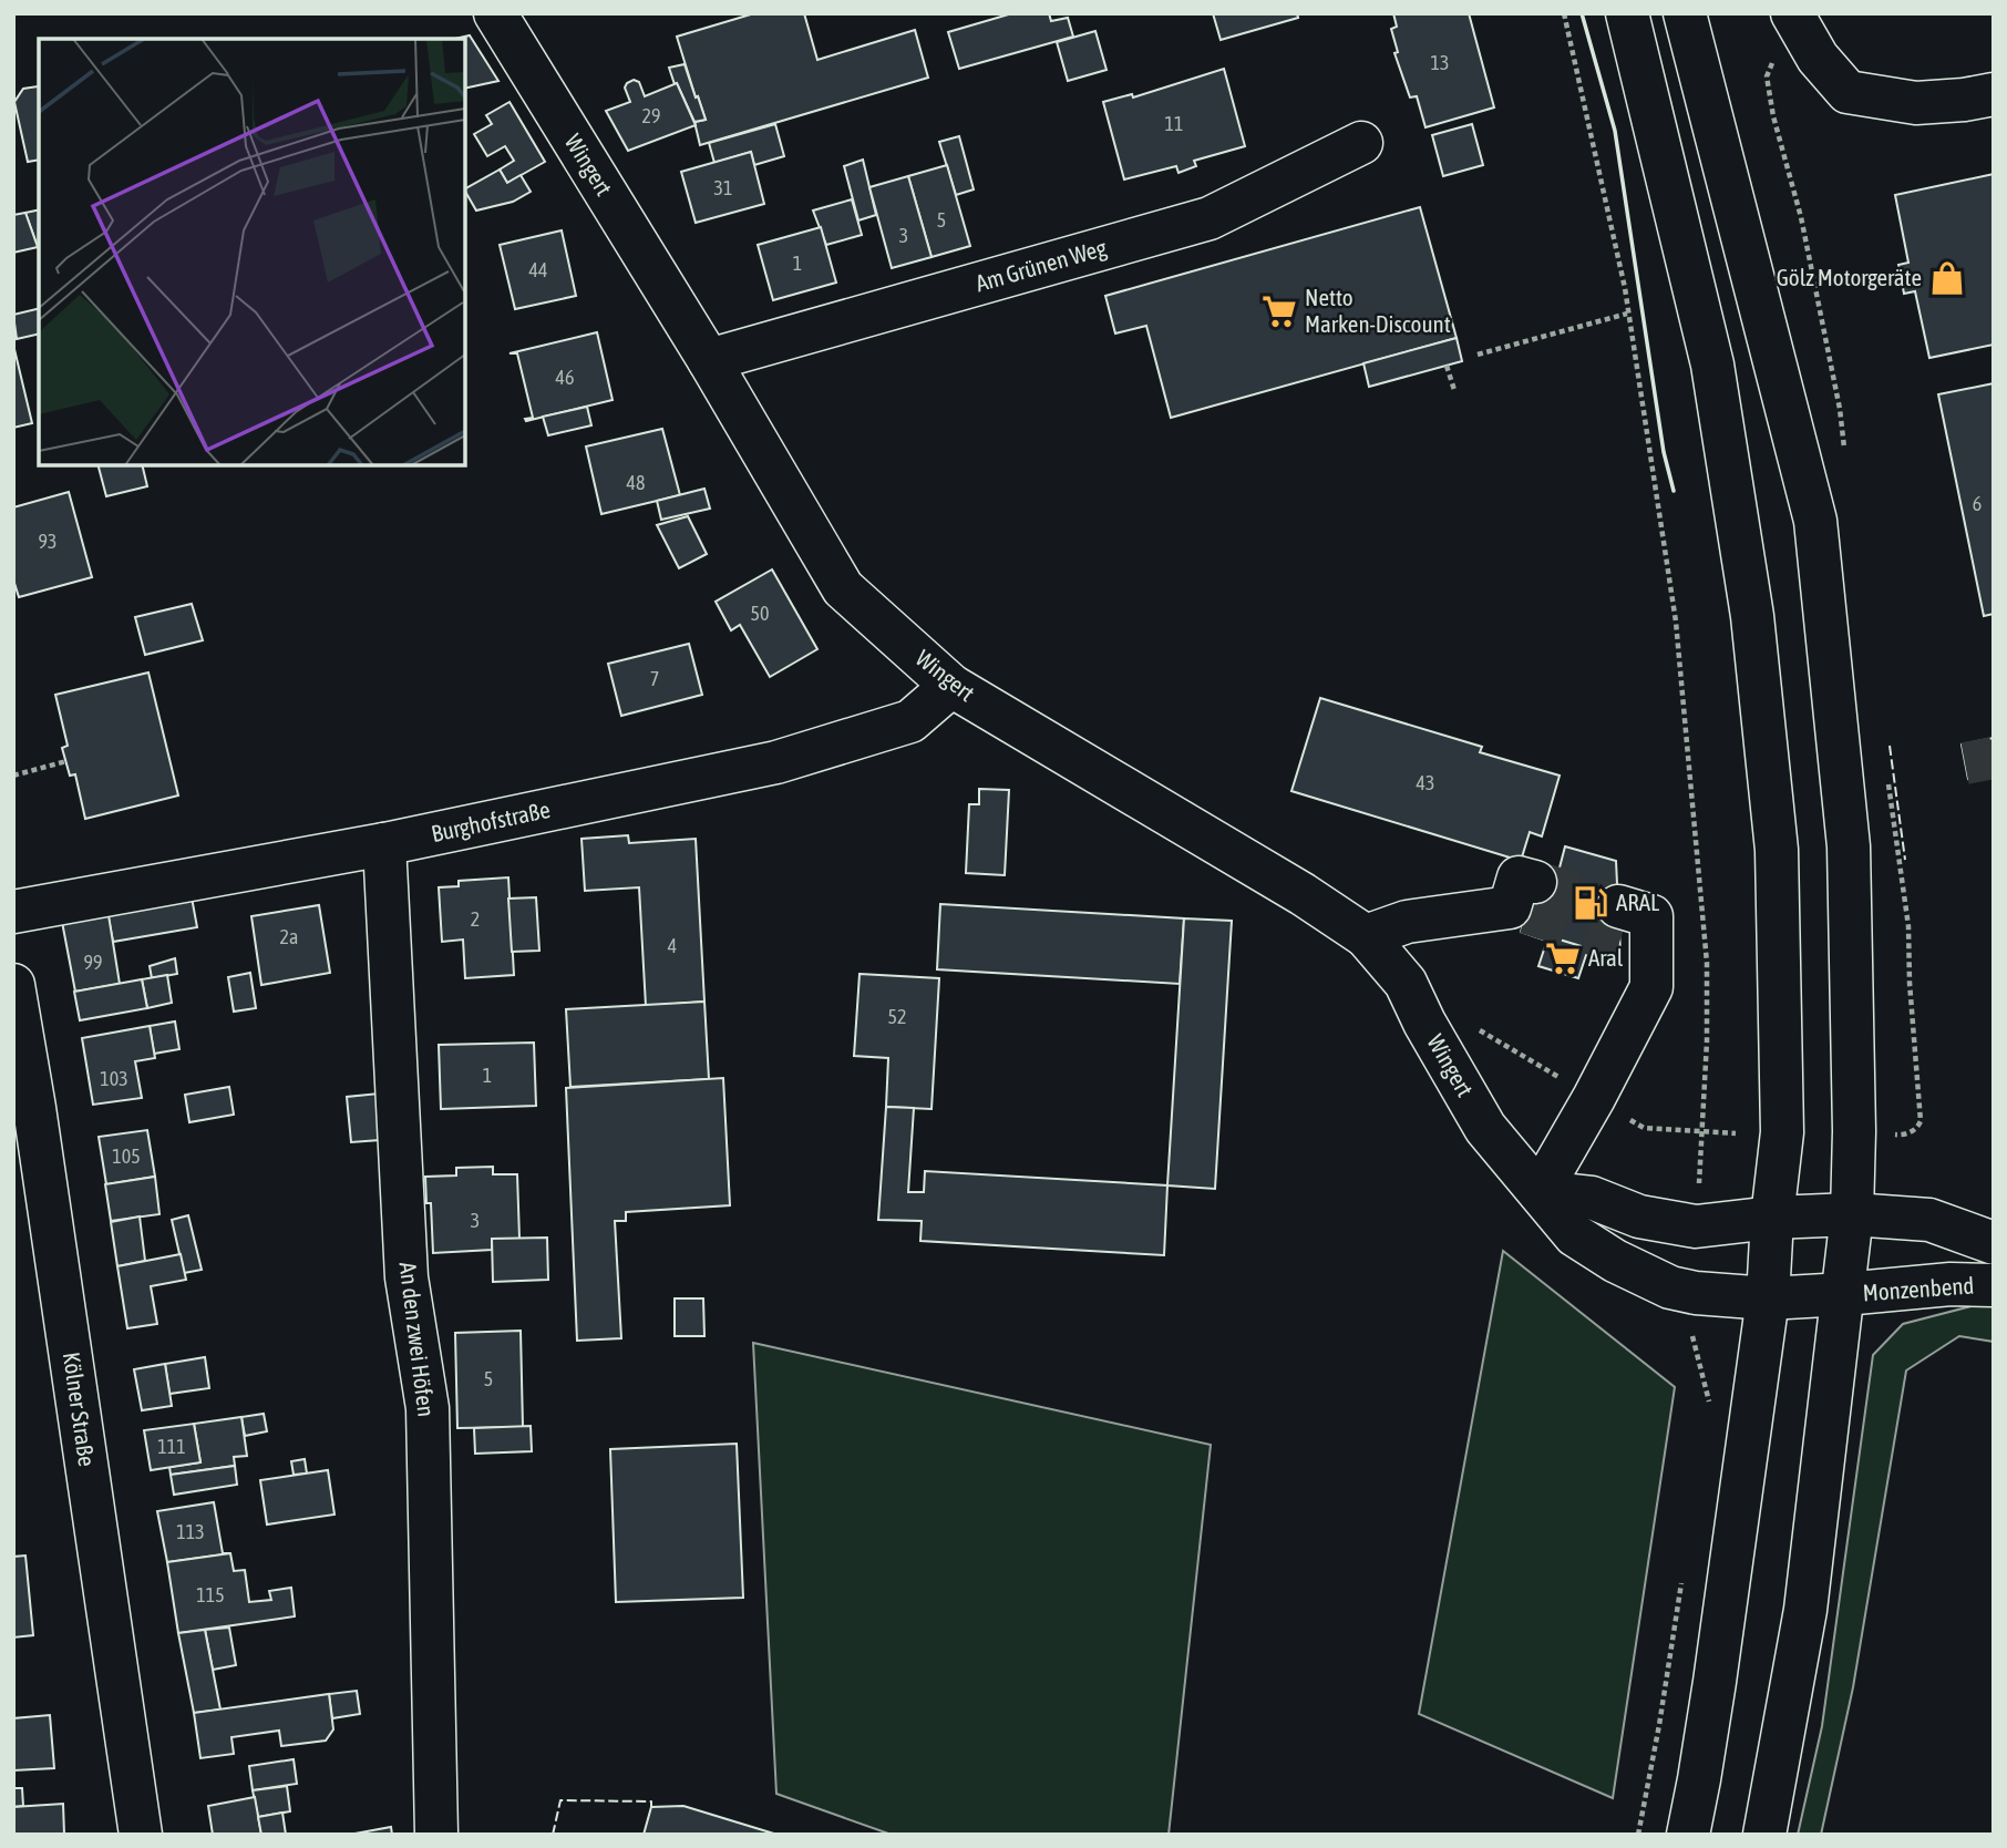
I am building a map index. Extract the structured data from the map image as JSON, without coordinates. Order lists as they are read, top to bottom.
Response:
{
  "streets": {
    "street": [
      "Wingert",
      "Am Grünen Weg",
      "Burghofstraße",
      "Monzenbend",
      "An den zwei Höfen",
      "Kölner Straße"
    ]
  },
  "crossings": [
    ["Wingert", "Am Grünen Weg"],
    ["Wingert", "Burghofstraße"],
    ["Wingert", "Monzenbend"],
    ["Burghofstraße", "An den zwei Höfen"]
  ],
  "places": {
    "shop": ["Gölz Motorgeräte"],
    "supermarket": ["Netto Marken-Discount", "Aral"],
    "fuel station": ["ARAL"]
  },
  "house_numbers": [
    "13",
    "29",
    "11",
    "31",
    "5",
    "3",
    "1",
    "44",
    "46",
    "48",
    "6",
    "93",
    "50",
    "7",
    "43",
    "2",
    "2a",
    "4",
    "99",
    "52",
    "1",
    "103",
    "105",
    "3",
    "5",
    "111",
    "113",
    "115"
  ]
}
